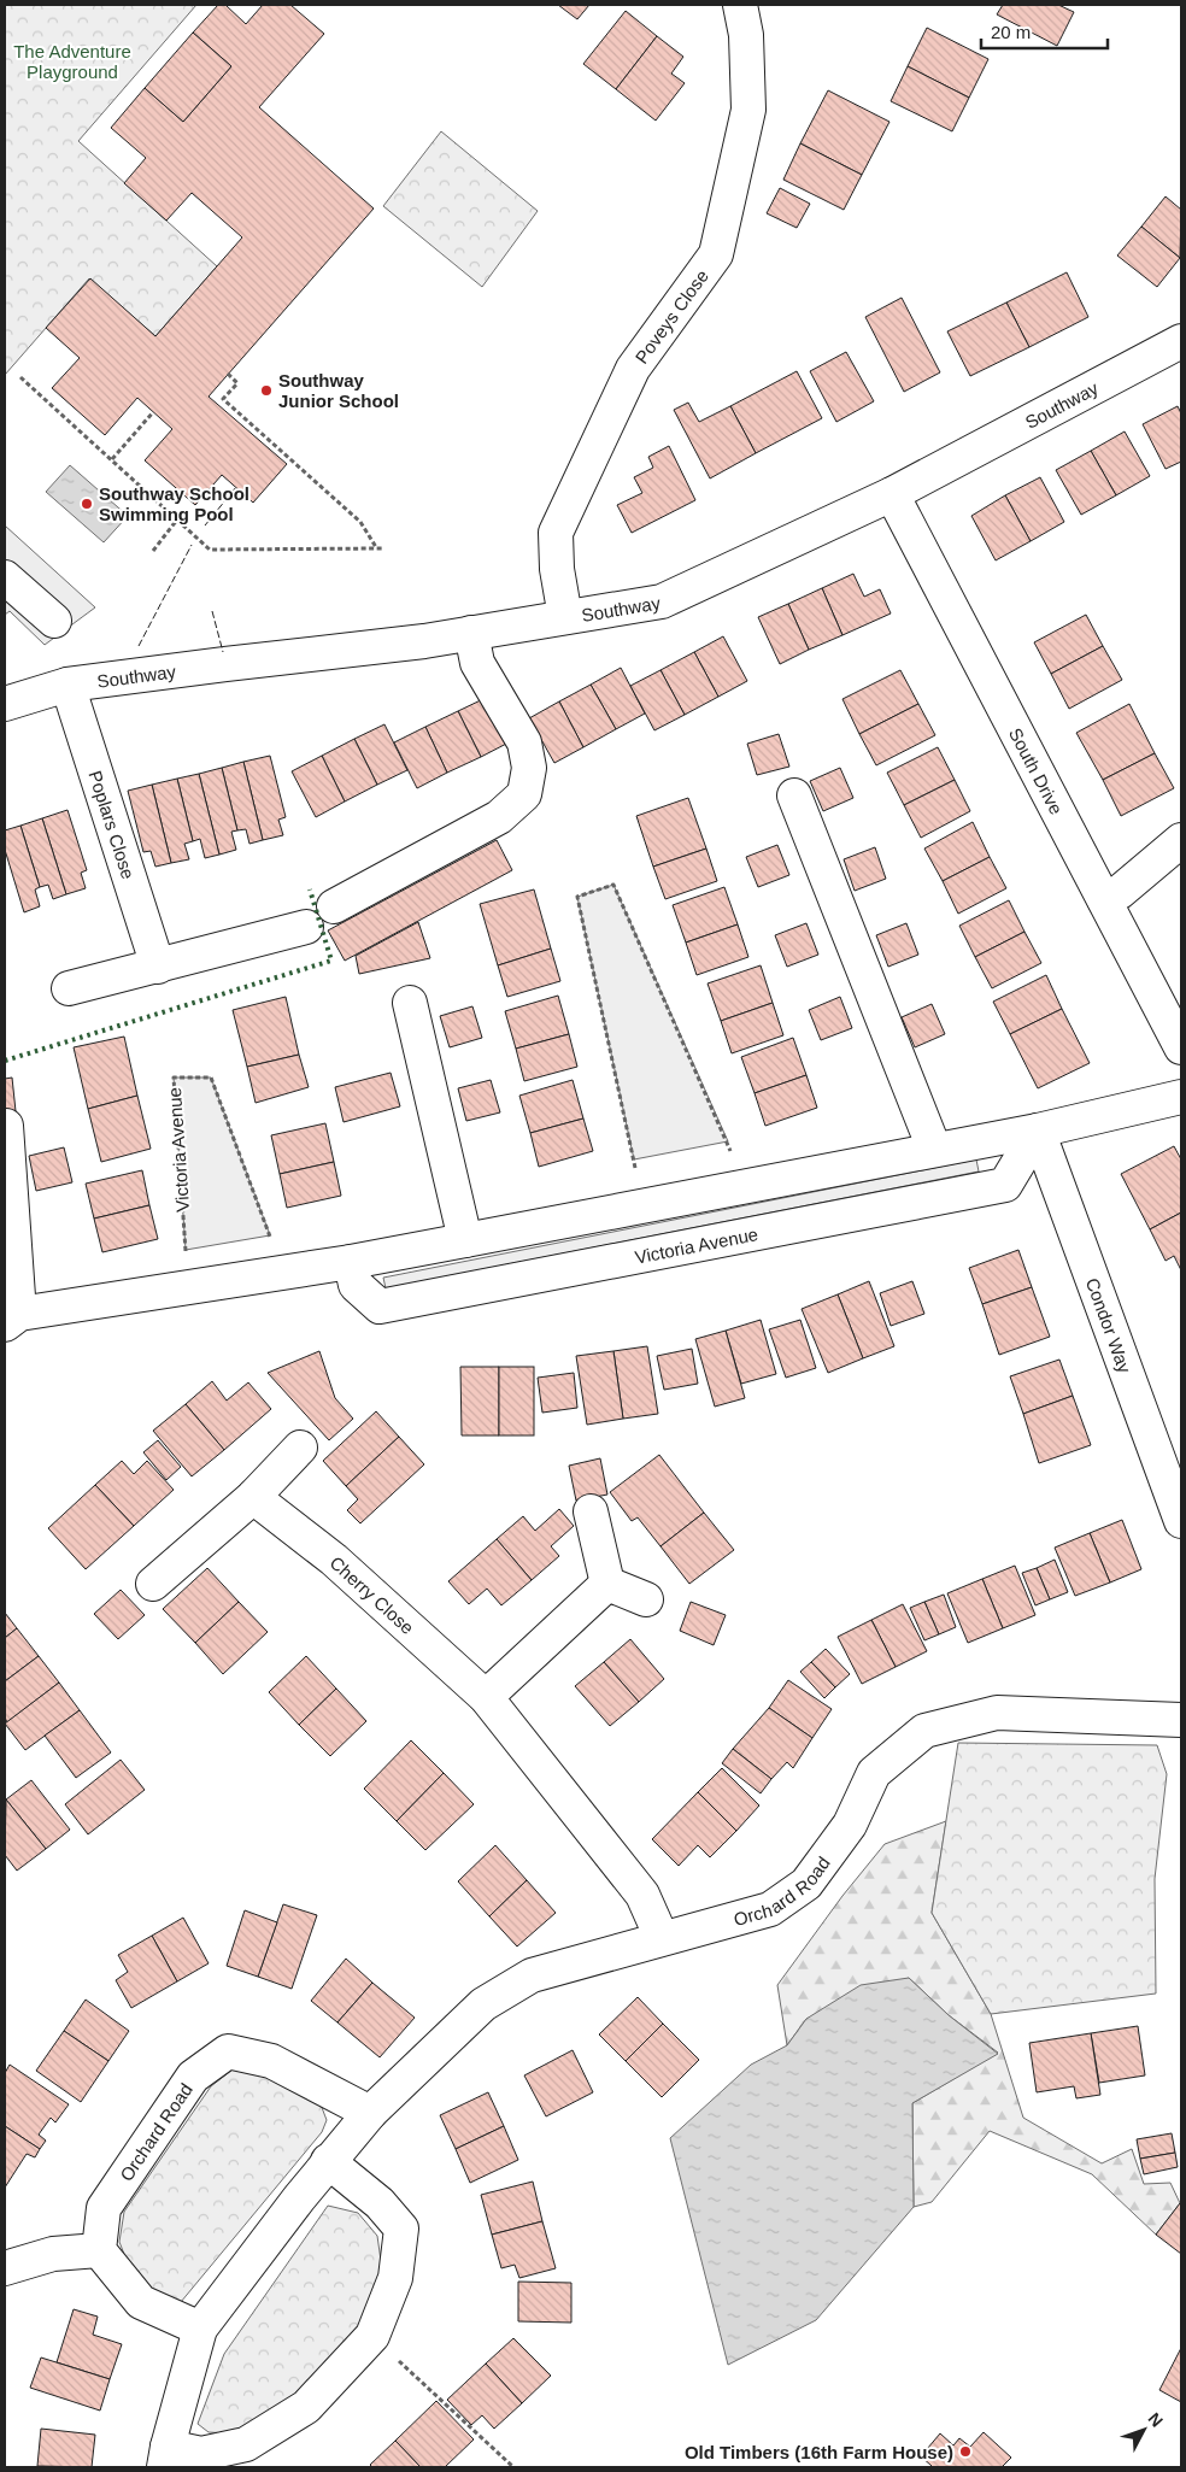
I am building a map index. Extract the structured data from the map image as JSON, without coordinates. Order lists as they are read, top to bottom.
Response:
{
  "streets": {
    "street": [
      "Poveys Close",
      "Southway",
      "South Drive",
      "Poplars Close",
      "Victoria Avenue",
      "Condor Way",
      "Cherry Close",
      "Orchard Road"
    ]
  },
  "crossings": [
    ["Poveys Close", "Southway"],
    ["Southway", "South Drive"],
    ["Southway", "Poplars Close"],
    ["Victoria Avenue", "Condor Way"],
    ["Cherry Close", "Orchard Road"]
  ],
  "parks": ["The Adventure Playground"],
  "places": ["Southway Junior School", "Southway School Swimming Pool", "Old Timbers (16th Farm House)"],
  "scale_bar": "20 m",
  "north": "top right"
}
